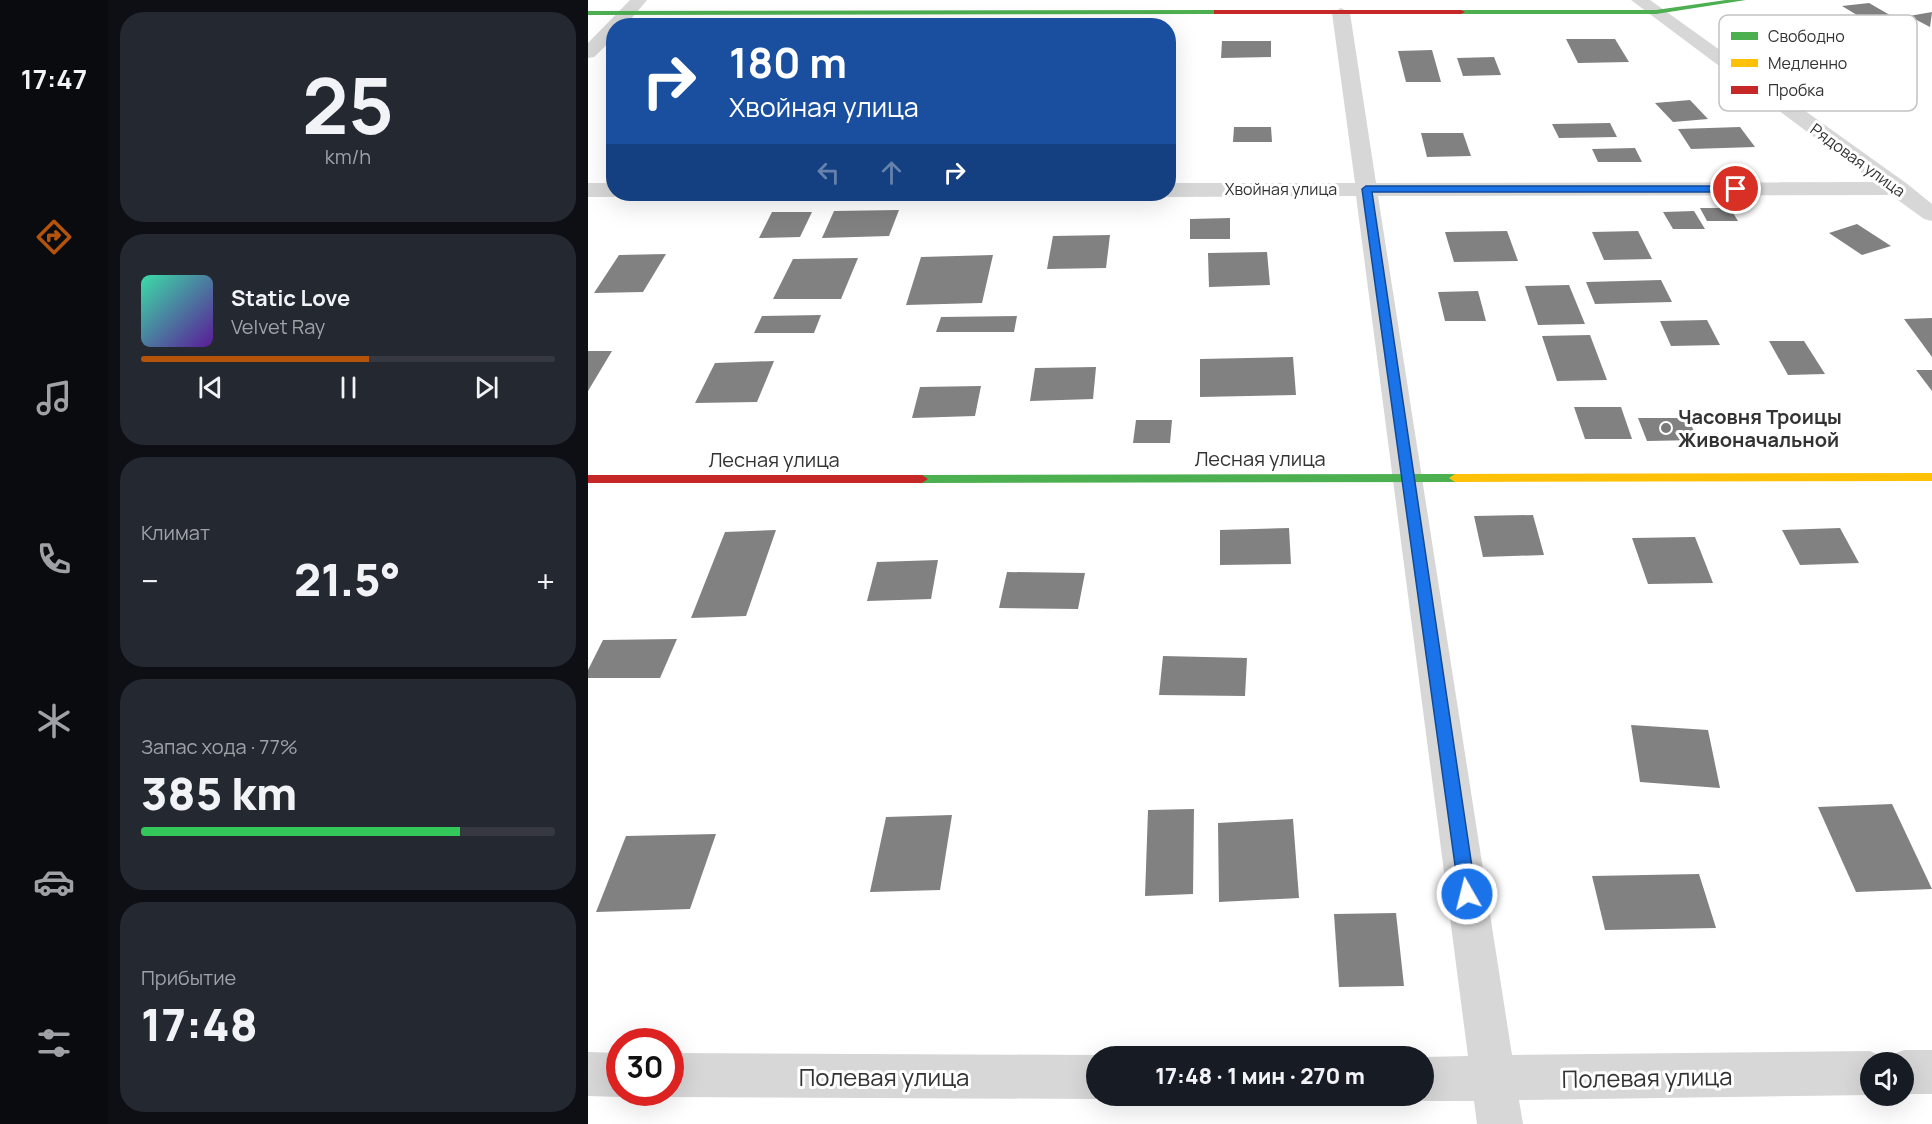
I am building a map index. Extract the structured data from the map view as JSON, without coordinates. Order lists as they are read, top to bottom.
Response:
{
  "streets": {
    "street": [
      "Рядовая улица",
      "Хвойная улица",
      "Лесная улица",
      "Полевая улица"
    ]
  },
  "crossings": [
    ["Рядовая улица", "Хвойная улица"]
  ],
  "places": ["Часовня Троицы Живоначальной"],
  "legend": ["Свободно", "Медленно", "Пробка"],
  "page": {
    "tabs": "17:47",
    "tile": [
      ["25", "km/h"],
      "Климат",
      ["Запас хода · 77%", "385 km"],
      ["Прибытие", "17:48"]
    ],
    "turn": ["180 m", "Хвойная улица"],
    "song": ["Static Love", "Velvet Ray"],
    "heat": ["−", "21.5°", "+"],
    "limit": "30",
    "trip": "17:48 · 1 мин · 270 m"
  }
}
